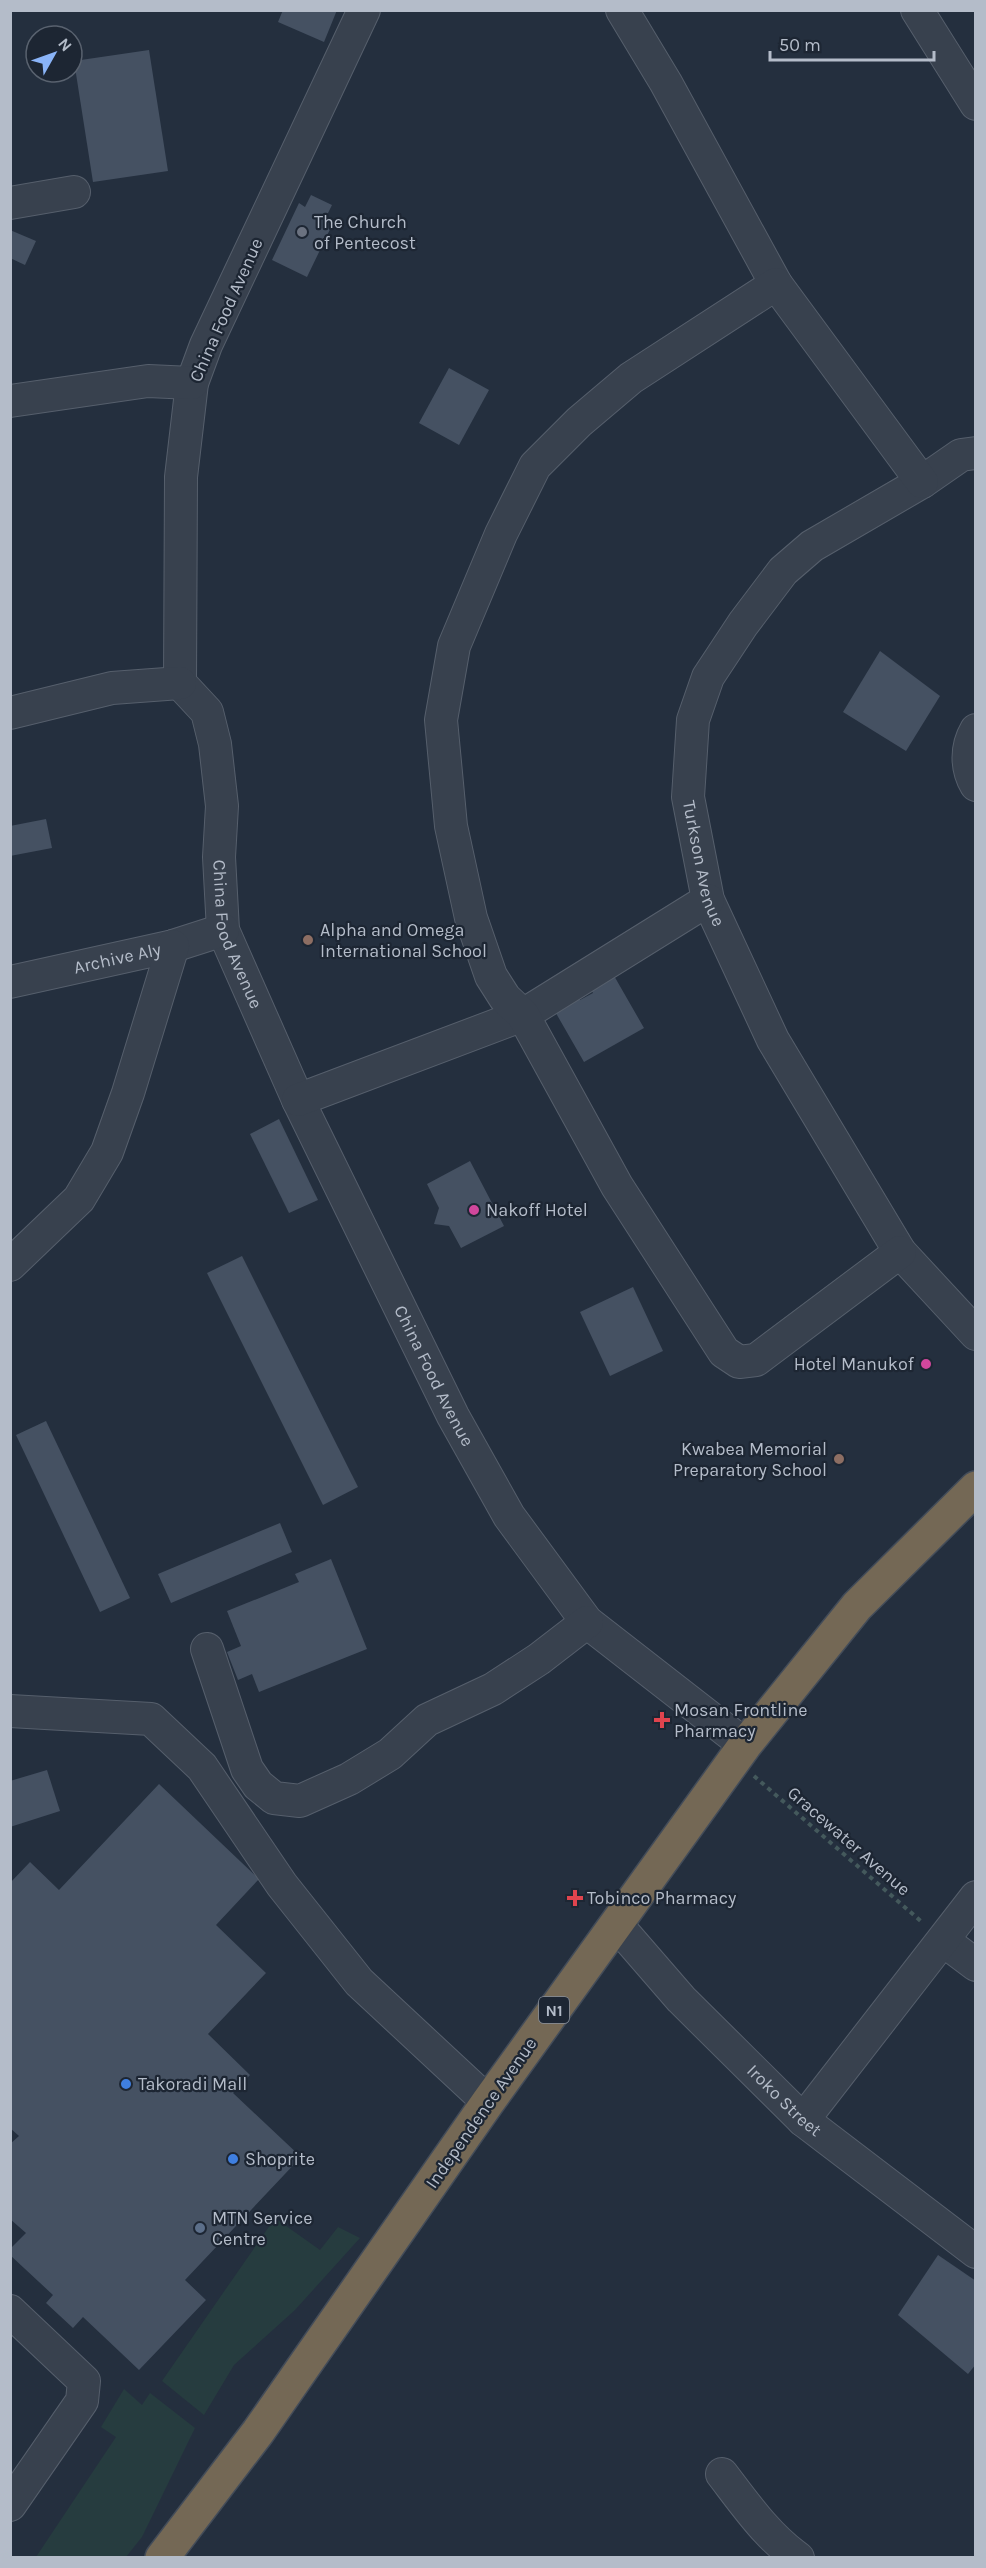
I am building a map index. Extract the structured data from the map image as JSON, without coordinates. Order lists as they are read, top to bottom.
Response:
{
  "streets": {
    "highway": ["N1", "Independence Avenue"],
    "street": [
      "China Food Avenue",
      "Turkson Avenue",
      "Archive Aly",
      "Iroko Street"
    ],
    "path": ["Gracewater Avenue"]
  },
  "crossings": [
    ["China Food Avenue", "Archive Aly"],
    ["China Food Avenue", "Gracewater Avenue"],
    ["China Food Avenue", "Independence Avenue"],
    ["Gracewater Avenue", "Independence Avenue"],
    ["Iroko Street", "Independence Avenue"]
  ],
  "places": {
    "other": [
      "The Church of Pentecost",
      "Alpha and Omega International School",
      "Nakoff Hotel",
      "Hotel Manukof",
      "Kwabea Memorial Preparatory School",
      "Takoradi Mall",
      "Shoprite",
      "MTN Service Centre"
    ],
    "health": ["Mosan Frontline Pharmacy", "Tobinco Pharmacy"]
  },
  "scale_bar": "50 m",
  "north": "top right"
}
